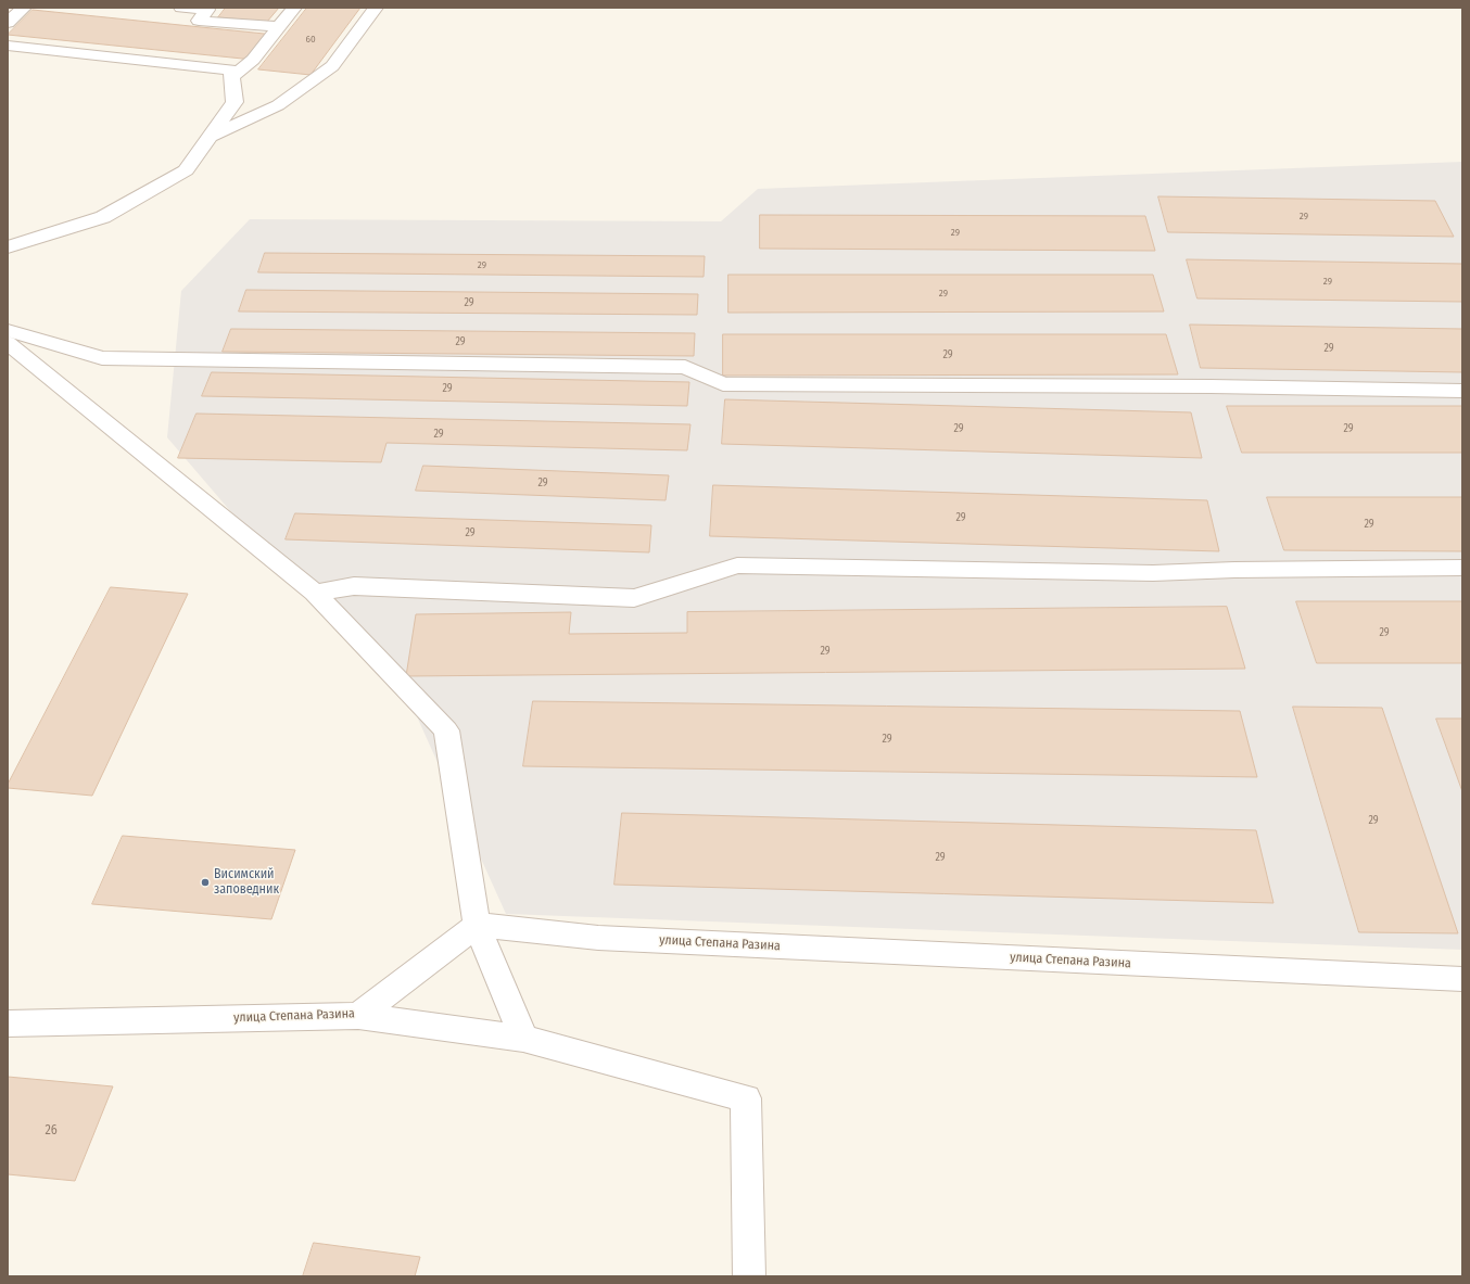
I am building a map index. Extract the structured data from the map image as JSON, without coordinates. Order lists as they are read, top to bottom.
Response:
{
  "streets": {
    "street": ["улица Степана Разина"]
  },
  "places": ["Висимский заповедник"],
  "house_numbers": [
    "60",
    "29",
    "29",
    "29",
    "29",
    "29",
    "29",
    "29",
    "29",
    "29",
    "29",
    "29",
    "29",
    "29",
    "29",
    "29",
    "29",
    "29",
    "29",
    "29",
    "29",
    "29",
    "29",
    "26"
  ]
}
